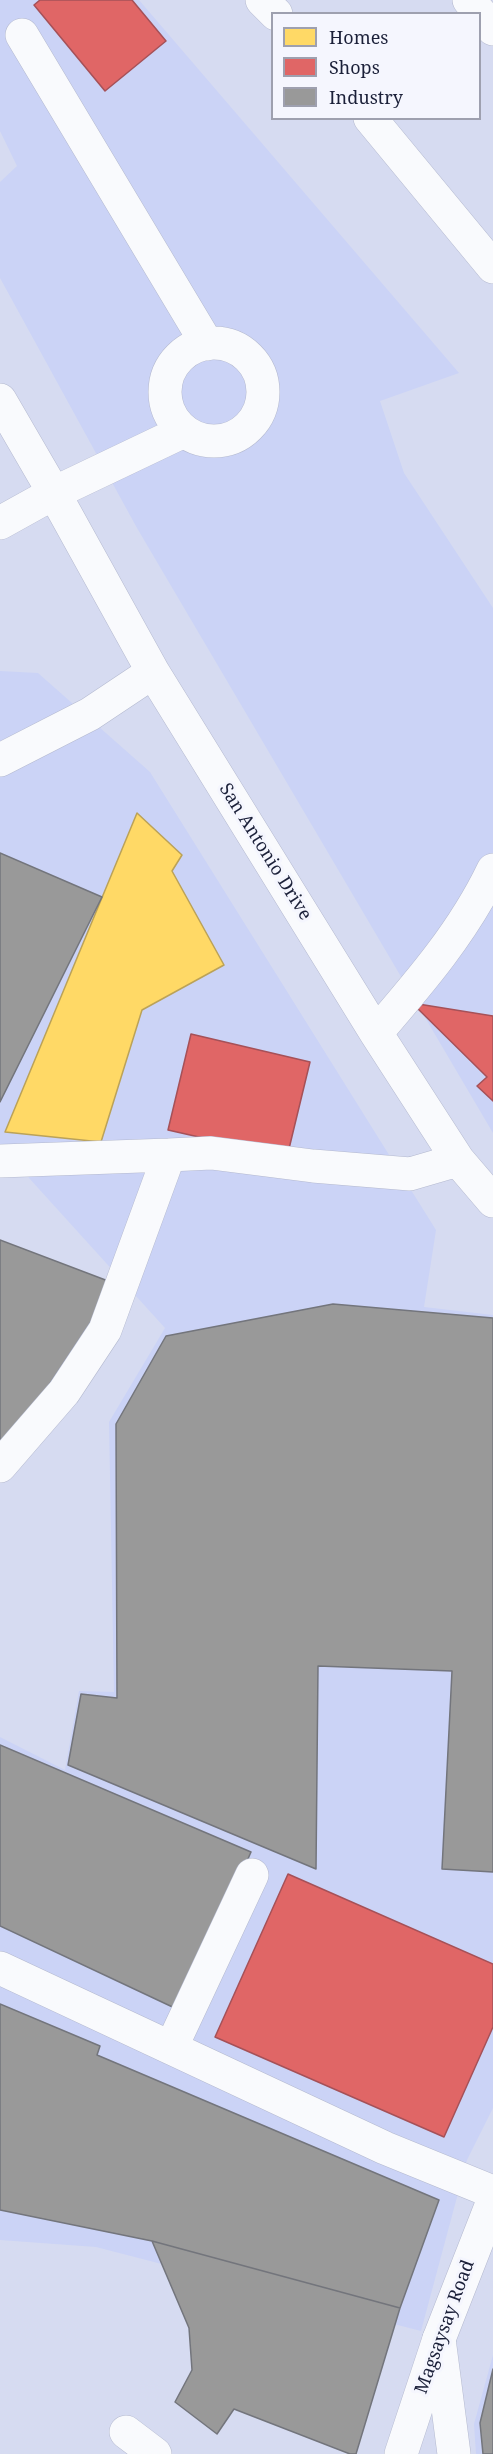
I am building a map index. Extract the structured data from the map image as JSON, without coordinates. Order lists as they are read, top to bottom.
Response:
{
  "streets": {
    "main road": ["San Antonio Drive", "Magsaysay Road"]
  },
  "legend": ["Homes", "Shops", "Industry"]
}
